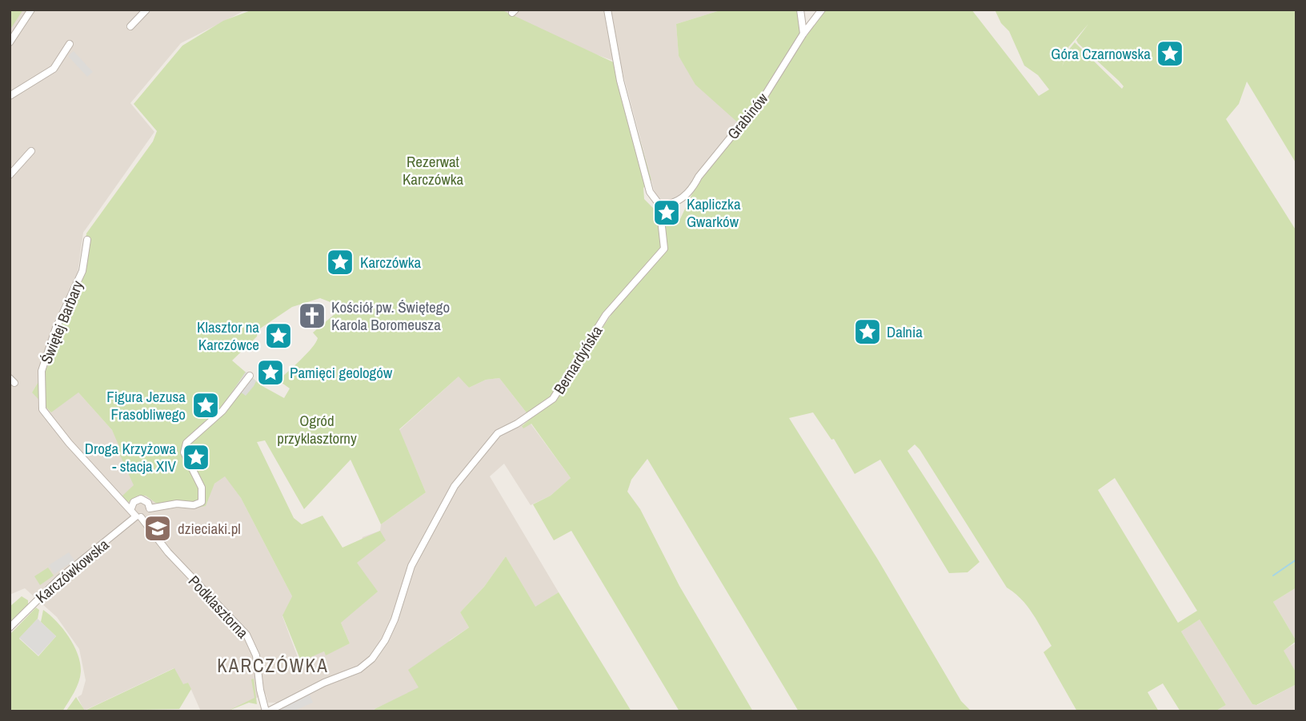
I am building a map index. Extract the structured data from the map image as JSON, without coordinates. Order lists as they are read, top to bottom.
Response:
{
  "streets": {
    "street": [
      "Grabinów",
      "Świętej Barbary",
      "Bernardyńska",
      "Karczówkowska",
      "Podklasztorna"
    ]
  },
  "crossings": [
    ["Grabinów", "Bernardyńska"],
    ["Świętej Barbary", "Podklasztorna"],
    ["Bernardyńska", "Podklasztorna"],
    ["Karczówkowska", "Podklasztorna"]
  ],
  "districts": ["KARCZÓWKA"],
  "parks": ["Rezerwat Karczówka", "Ogród przyklasztorny"],
  "places": {
    "place": [
      "Góra Czarnowska",
      "Kapliczka Gwarków",
      "Karczówka",
      "Dalnia",
      "Klasztor na Karczówce",
      "Pamięci geologów",
      "Figura Jezusa Frasobliwego",
      "Droga Krzyżowa - stacja XIV"
    ],
    "church": ["Kościół pw. Świętego Karola Boromeusza"],
    "school or university": ["dzieciaki.pl"]
  }
}
